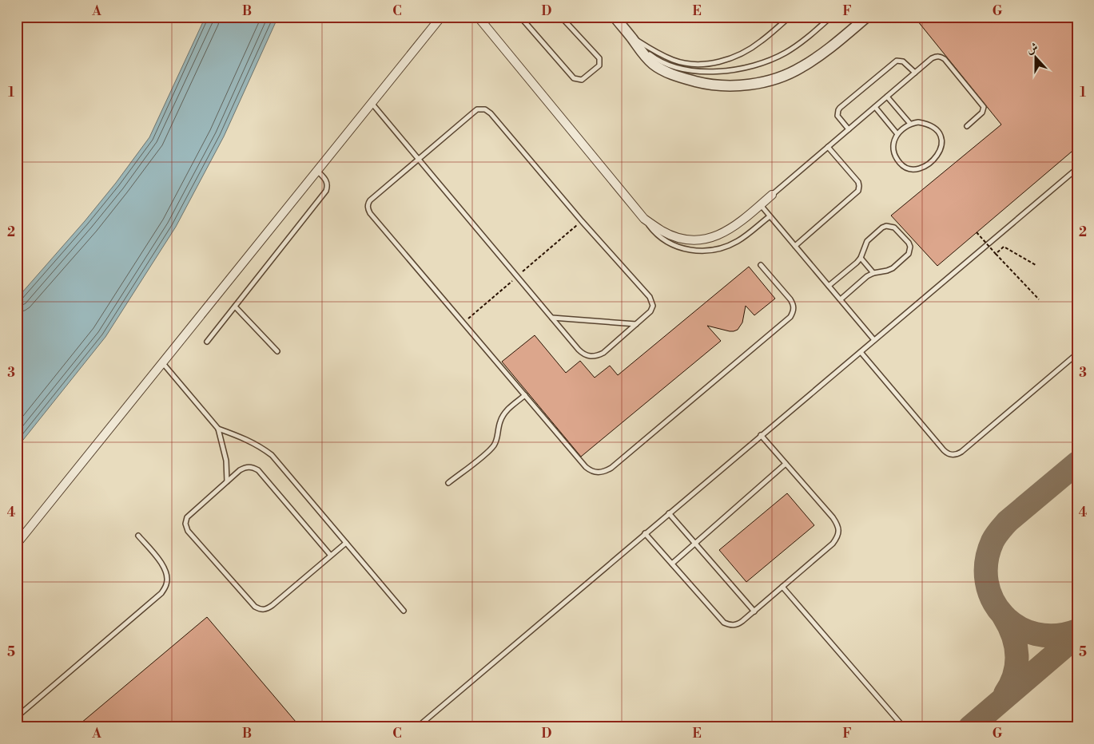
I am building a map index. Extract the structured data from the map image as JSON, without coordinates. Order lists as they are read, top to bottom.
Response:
{
  "north": "top",
  "grid": {
    "columns": [
      "A",
      "B",
      "C",
      "D",
      "E",
      "F",
      "G"
    ],
    "rows": [
      "1",
      "2",
      "3",
      "4",
      "5"
    ]
  }
}
